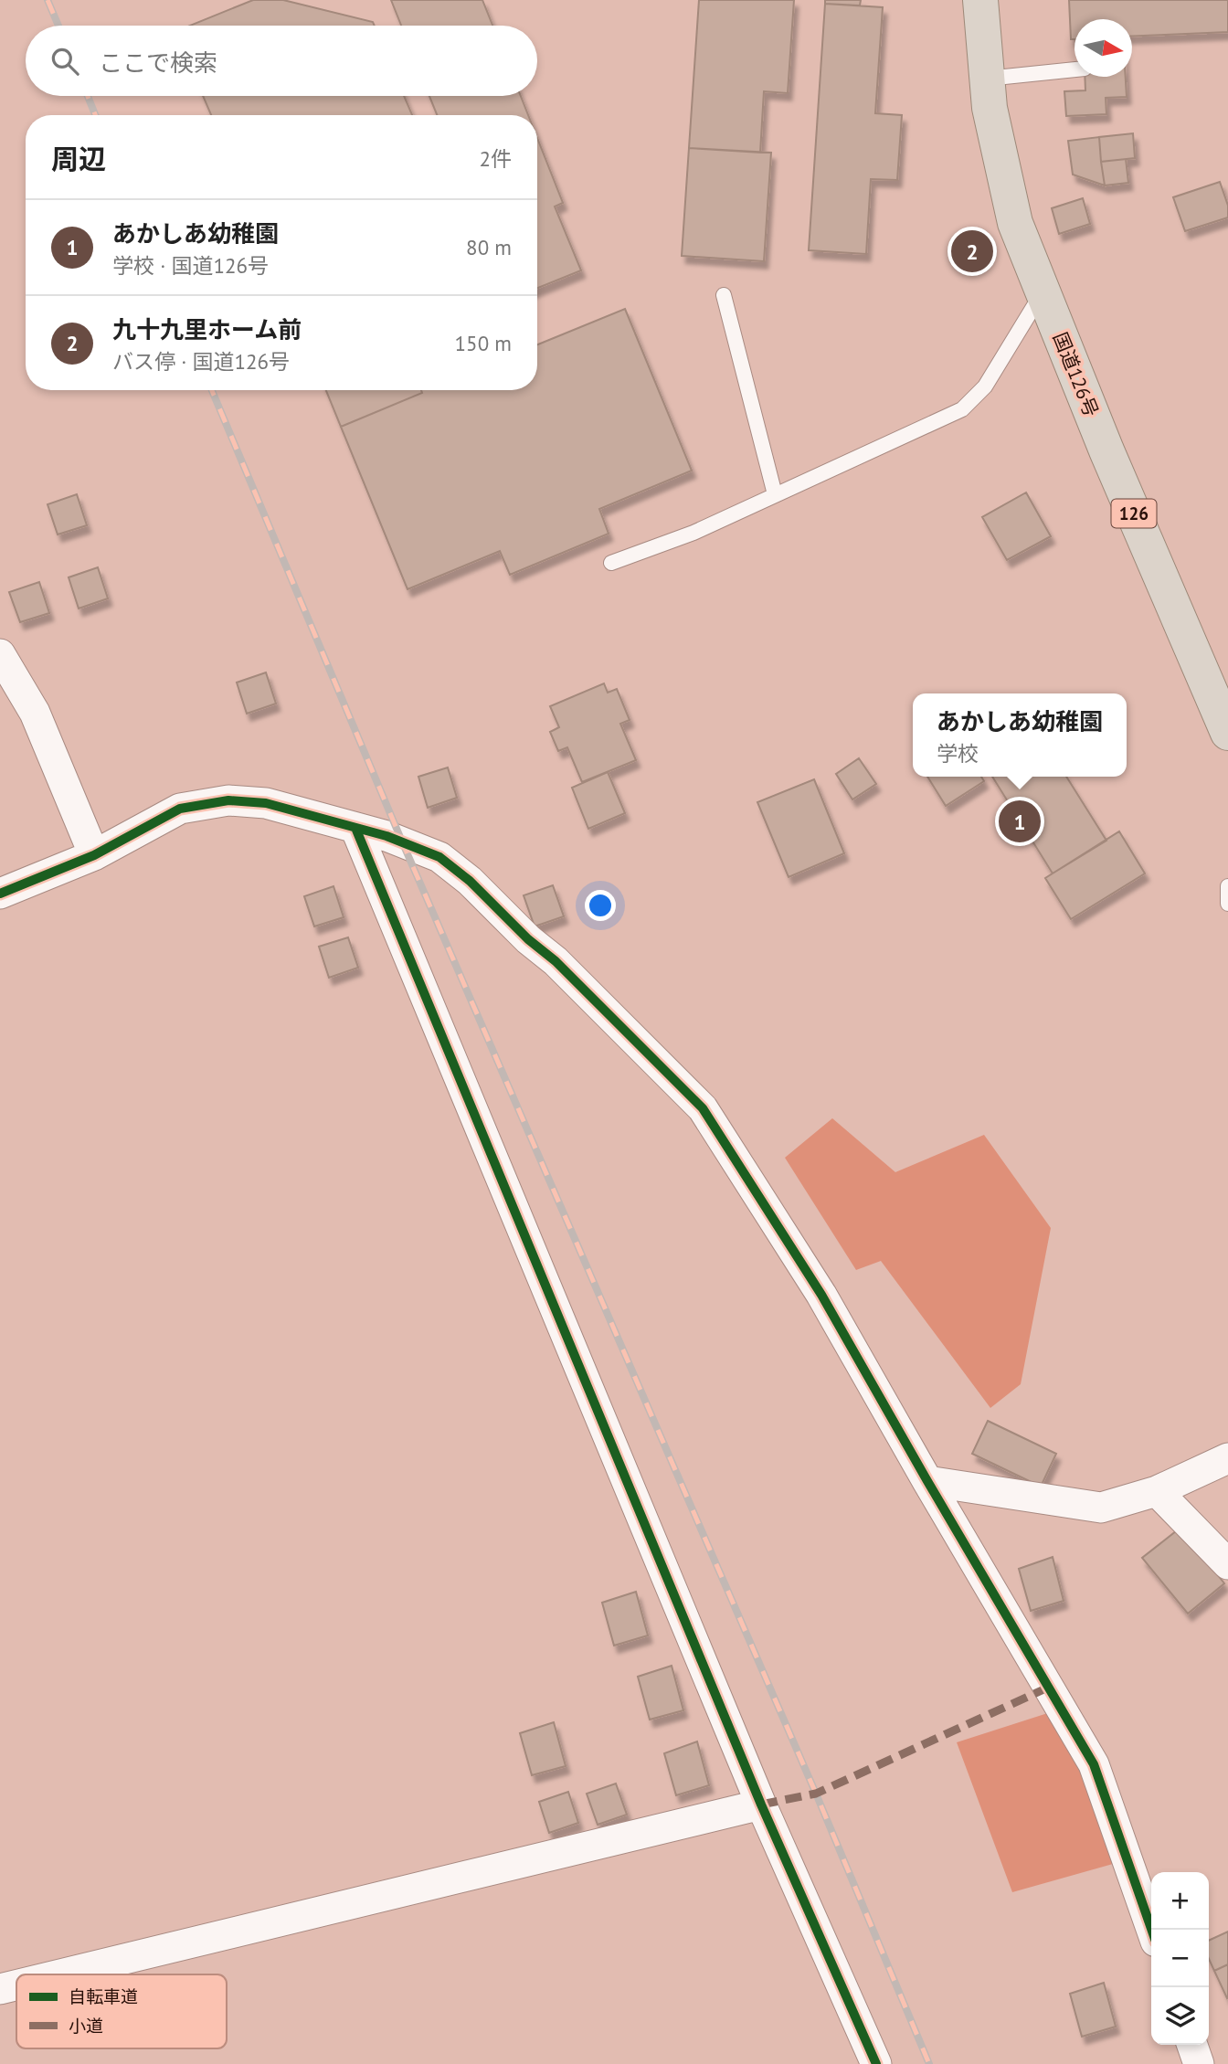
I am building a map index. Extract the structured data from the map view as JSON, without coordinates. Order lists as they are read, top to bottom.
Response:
{
  "streets": {
    "highway": ["国道126号", "126"]
  },
  "legend": ["自転車道", "小道"],
  "north": "right",
  "page": {
    "search": "ここで検索",
    "heading": ["周辺", "2件"],
    "list": [
      {
        "mark": "1",
        "name": "あかしあ幼稚園",
        "note": "学校 · 国道126号",
        "value": "80 m"
      },
      {
        "mark": "2",
        "name": "九十九里ホーム前",
        "note": "バス停 · 国道126号",
        "value": "150 m"
      }
    ],
    "pins": ["2", "1"],
    "popup": ["あかしあ幼稚園", "学校"],
    "map_buttons": ["+", "−"]
  }
}
